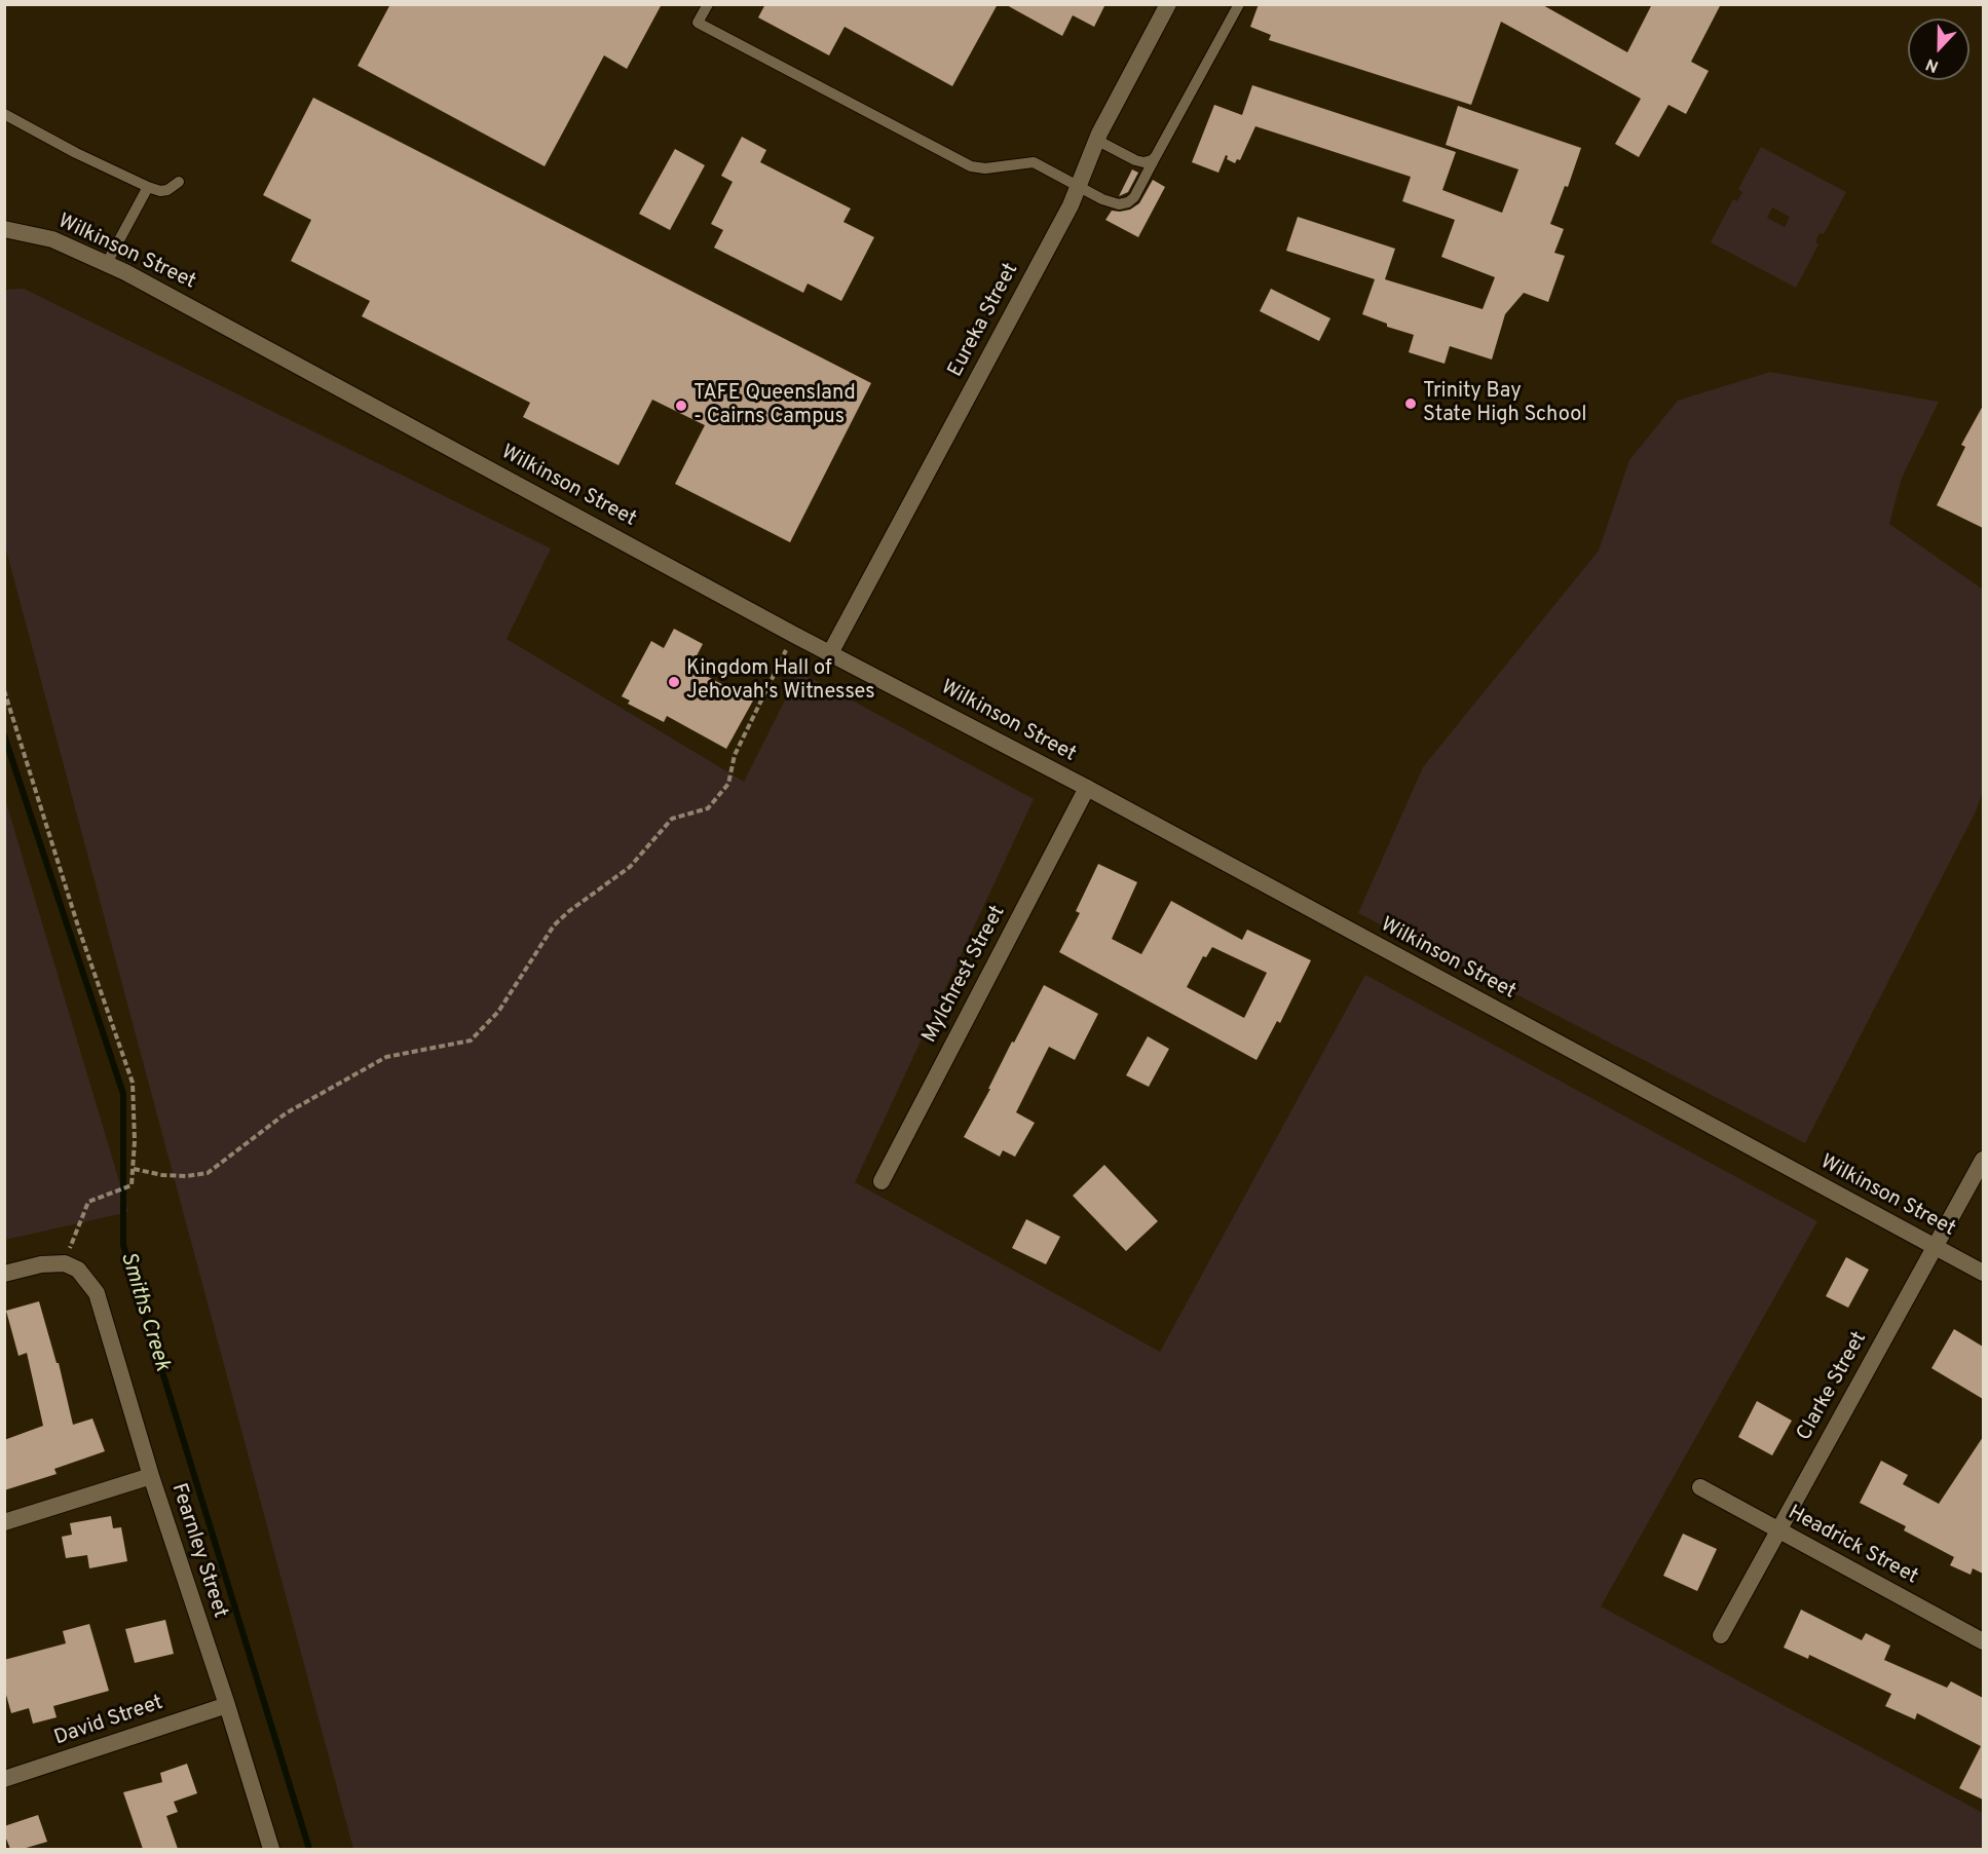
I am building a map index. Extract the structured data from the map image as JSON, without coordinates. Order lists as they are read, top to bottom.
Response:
{
  "streets": {
    "street": [
      "Wilkinson Street",
      "Eureka Street",
      "Mylchrest Street",
      "Clarke Street",
      "Headrick Street",
      "Fearnley Street",
      "David Street"
    ]
  },
  "crossings": [
    ["Wilkinson Street", "Eureka Street"],
    ["Wilkinson Street", "Mylchrest Street"],
    ["Wilkinson Street", "Clarke Street"],
    ["Clarke Street", "Headrick Street"],
    ["Fearnley Street", "David Street"]
  ],
  "water": ["Smiths Creek"],
  "places": ["Trinity Bay State High School", "TAFE Queensland - Cairns Campus", "Kingdom Hall of Jehovah's Witnesses"],
  "north": "bottom"
}
